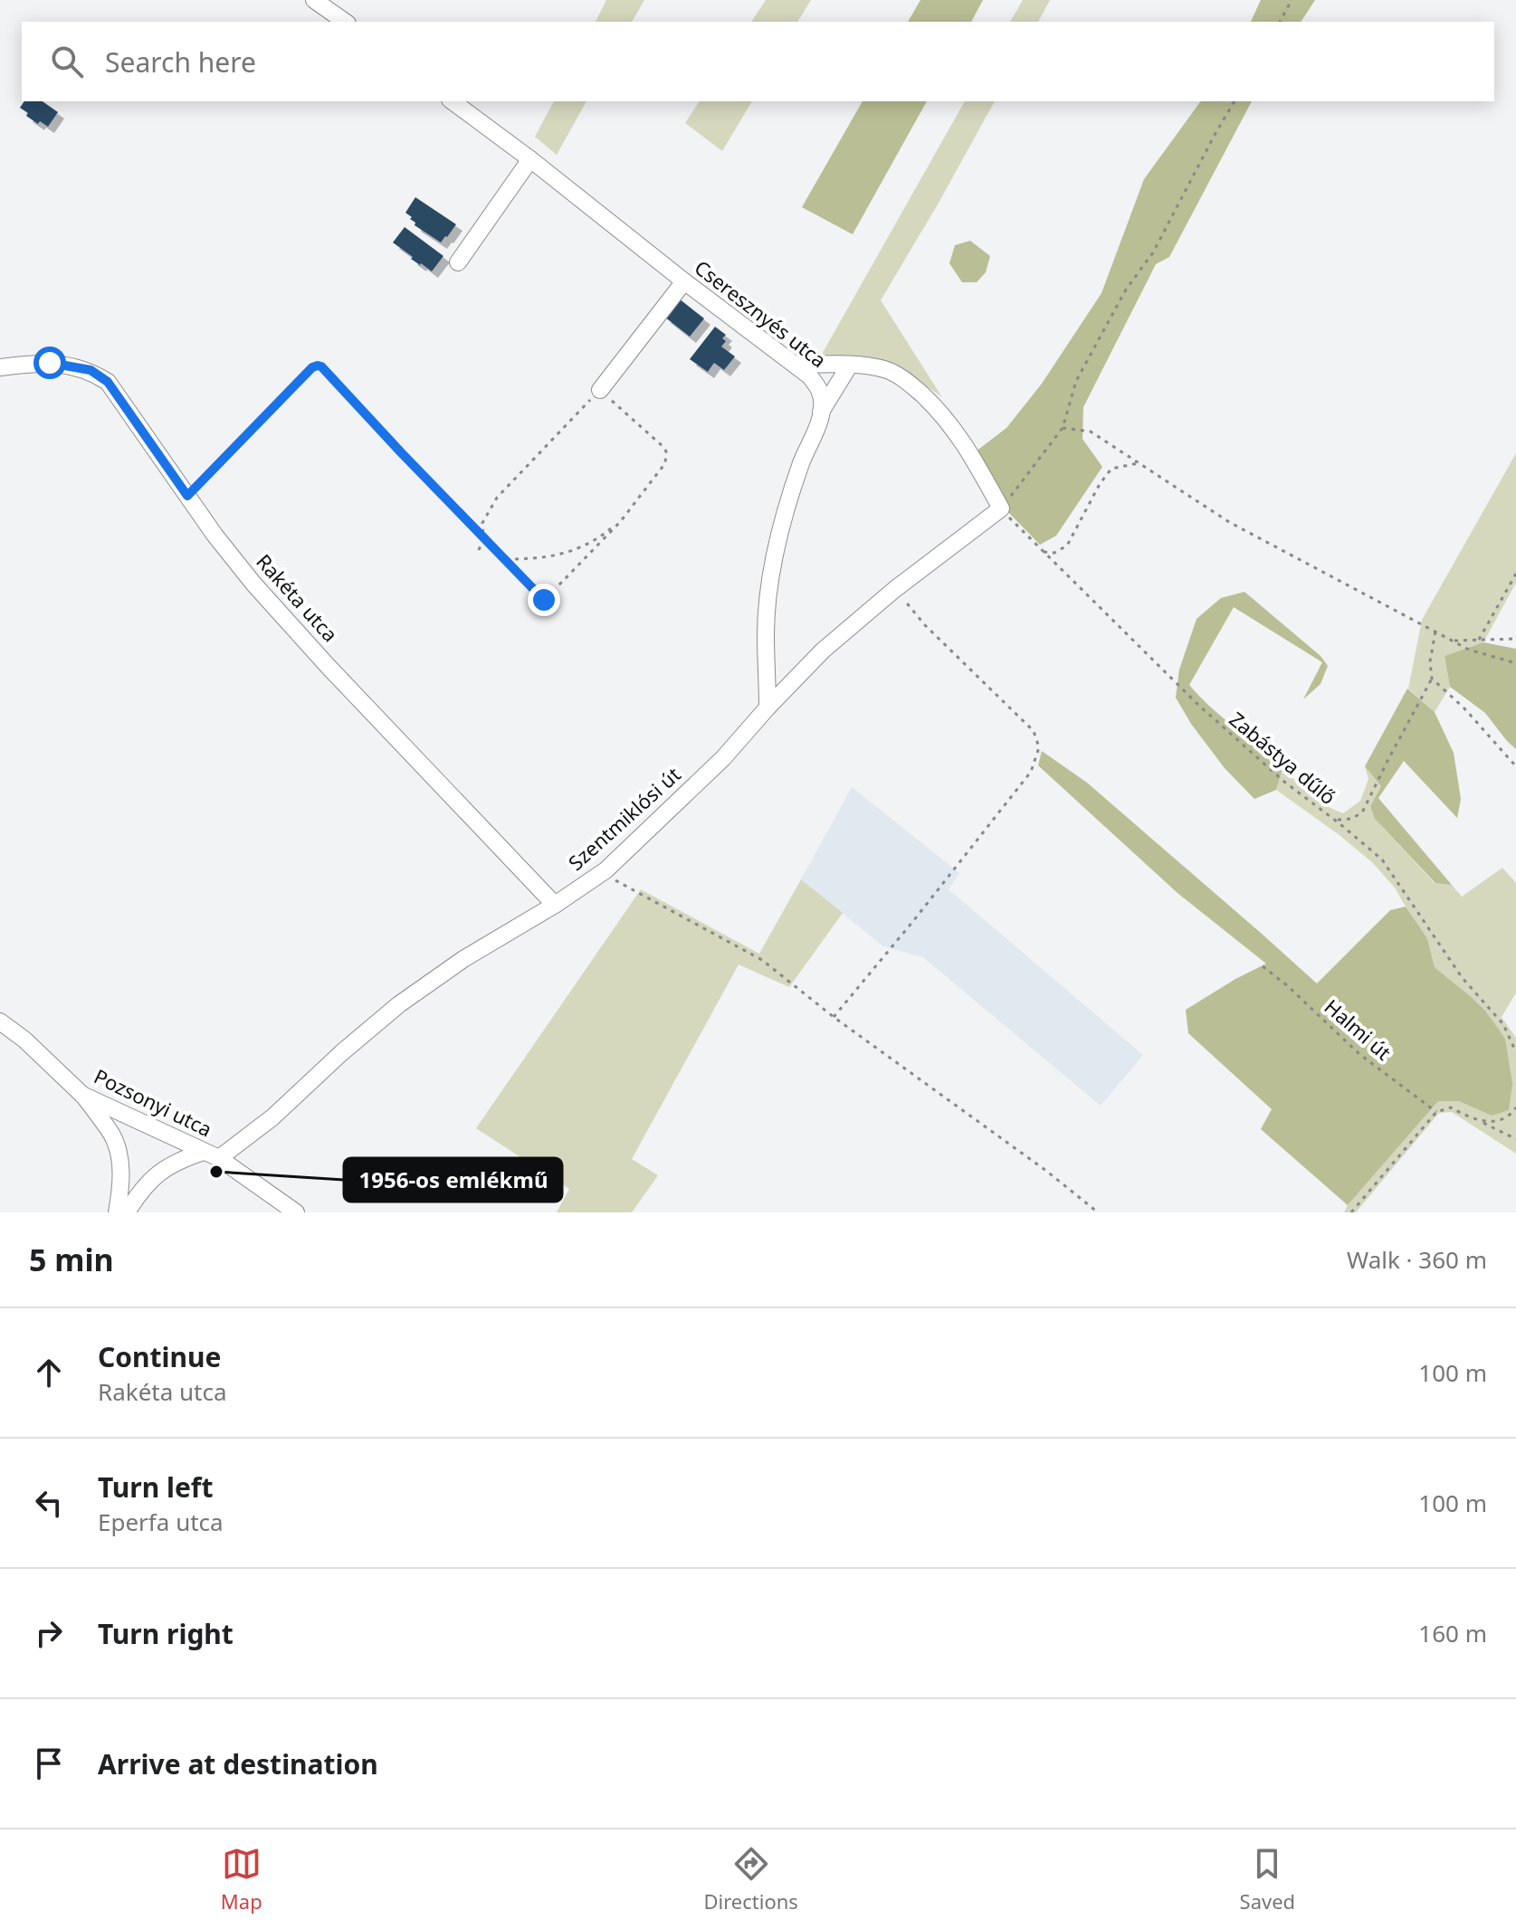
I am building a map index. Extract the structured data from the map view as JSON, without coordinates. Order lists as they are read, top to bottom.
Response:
{
  "streets": {
    "street": [
      "Cseresznyés utca",
      "Rakéta utca",
      "Szentmiklósi út",
      "Pozsonyi utca"
    ],
    "path": ["Zabástya dűlő", "Halmi út"]
  },
  "crossings": [
    ["Rakéta utca", "Szentmiklósi út"],
    ["Zabástya dűlő", "Szentmiklósi út"],
    ["Szentmiklósi út", "Pozsonyi utca"]
  ],
  "places": ["1956-os emlékmű"],
  "page": {
    "search": "Search here",
    "heading": ["5 min", "Walk · 360 m"],
    "list": [
      ["Continue", "Rakéta utca", "100 m"],
      ["Turn left", "Eperfa utca", "100 m"],
      ["Turn right", "160 m"],
      "Arrive at destination"
    ],
    "nav": ["Map", "Directions", "Saved"]
  }
}
